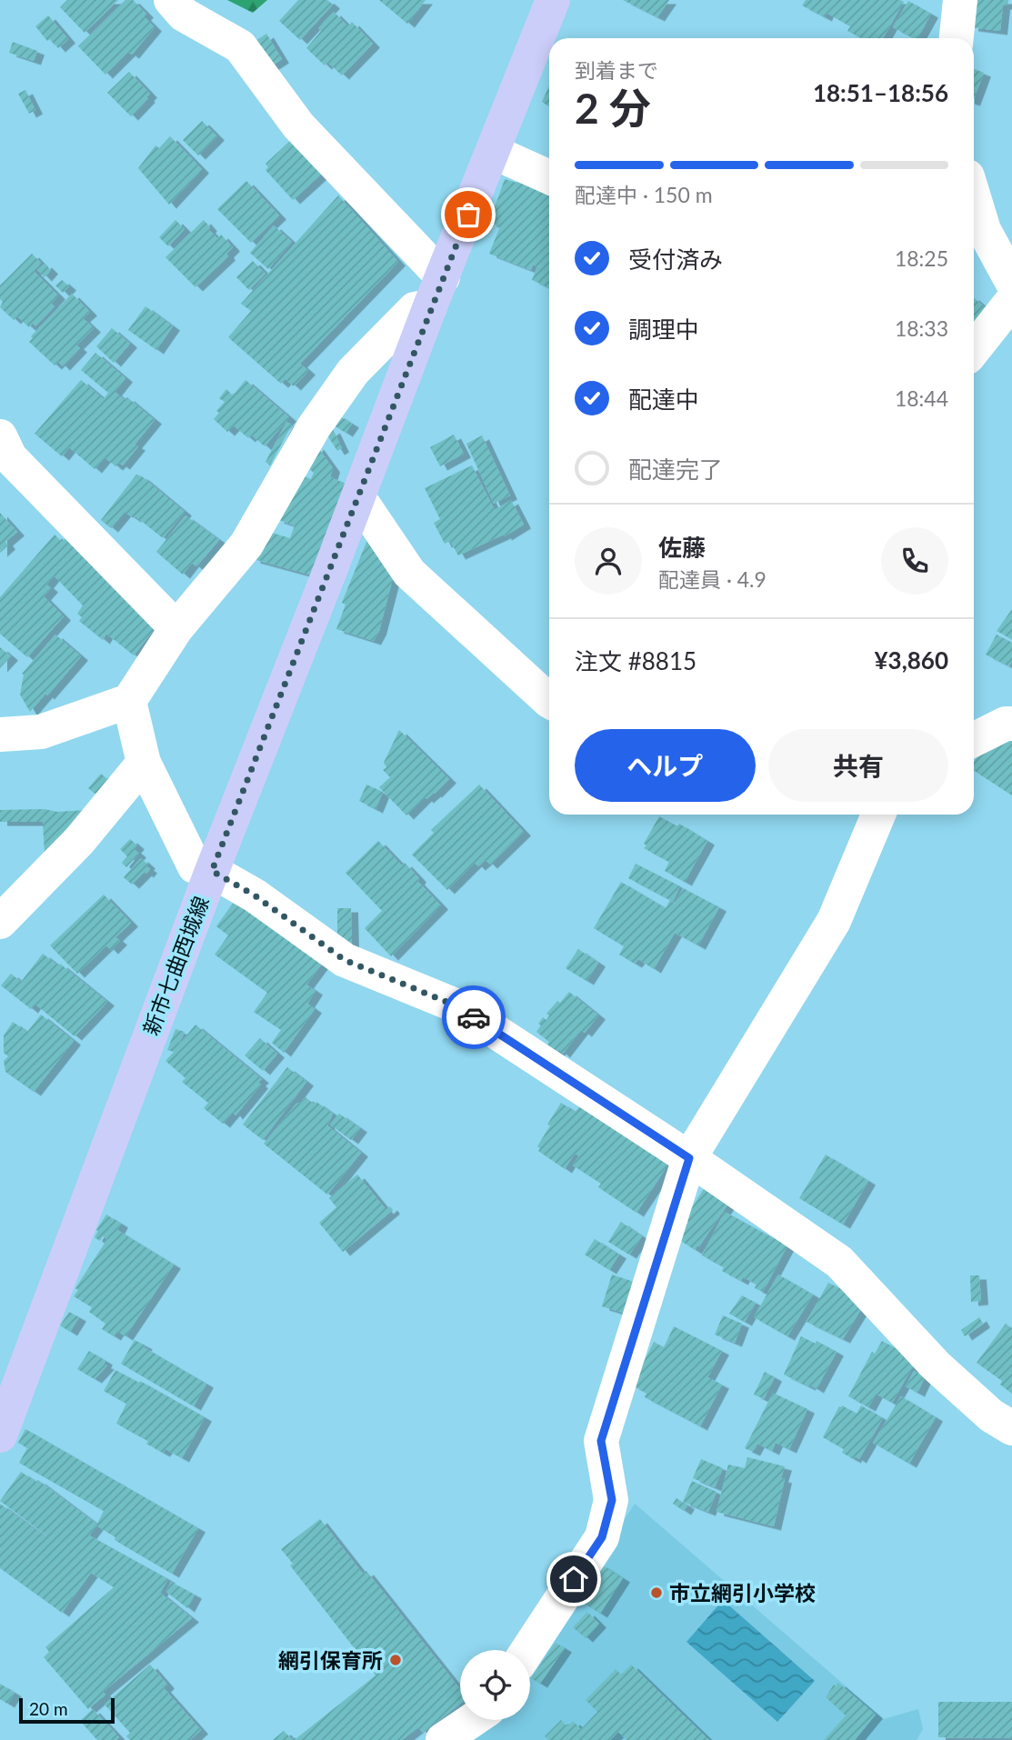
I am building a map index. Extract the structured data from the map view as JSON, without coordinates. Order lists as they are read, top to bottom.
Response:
{
  "streets": {
    "main road": ["新市七曲西城線"]
  },
  "places": ["市立網引小学校", "網引保育所"],
  "scale_bar": "20 m",
  "page": {
    "heading": ["2 分", "到着まで", "18:51–18:56"],
    "panel": [
      "佐藤",
      "配達員 · 4.9",
      "注文 #8815",
      "¥3,860"
    ],
    "bar": "配達中 · 150 m",
    "list": [
      ["受付済み", "18:25"],
      ["調理中", "18:33"],
      ["配達中", "18:44"],
      "配達完了"
    ],
    "buttons": ["ヘルプ", "共有"],
    "scale": "20 m"
  }
}
